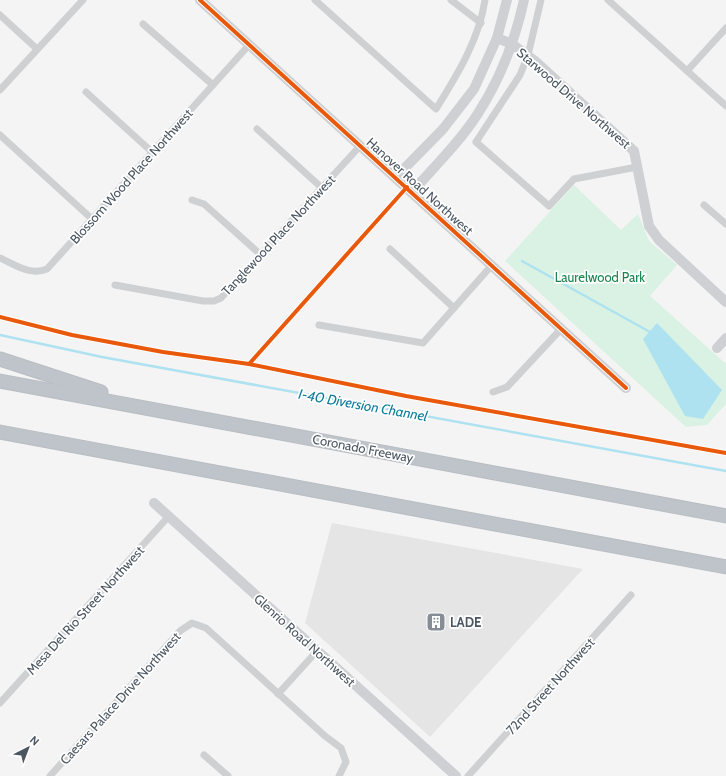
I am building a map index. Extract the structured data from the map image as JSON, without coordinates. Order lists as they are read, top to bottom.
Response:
{
  "streets": {
    "highway": ["Coronado Freeway"],
    "street": [
      "Starwood Drive Northwest",
      "Blossom Wood Place Northwest",
      "Hanover Road Northwest",
      "Tanglewood Place Northwest",
      "Mesa Del Rio Street Northwest",
      "Glenrio Road Northwest",
      "72nd Street Northwest",
      "Caesars Palace Drive Northwest"
    ]
  },
  "crossings": [
    ["Blossom Wood Place Northwest", "Hanover Road Northwest"],
    ["Hanover Road Northwest", "Tanglewood Place Northwest"],
    ["Mesa Del Rio Street Northwest", "Glenrio Road Northwest"]
  ],
  "water": ["I-40 Diversion Channel"],
  "parks": ["Laurelwood Park"],
  "places": {
    "building": ["LADE"]
  },
  "north": "top right"
}
